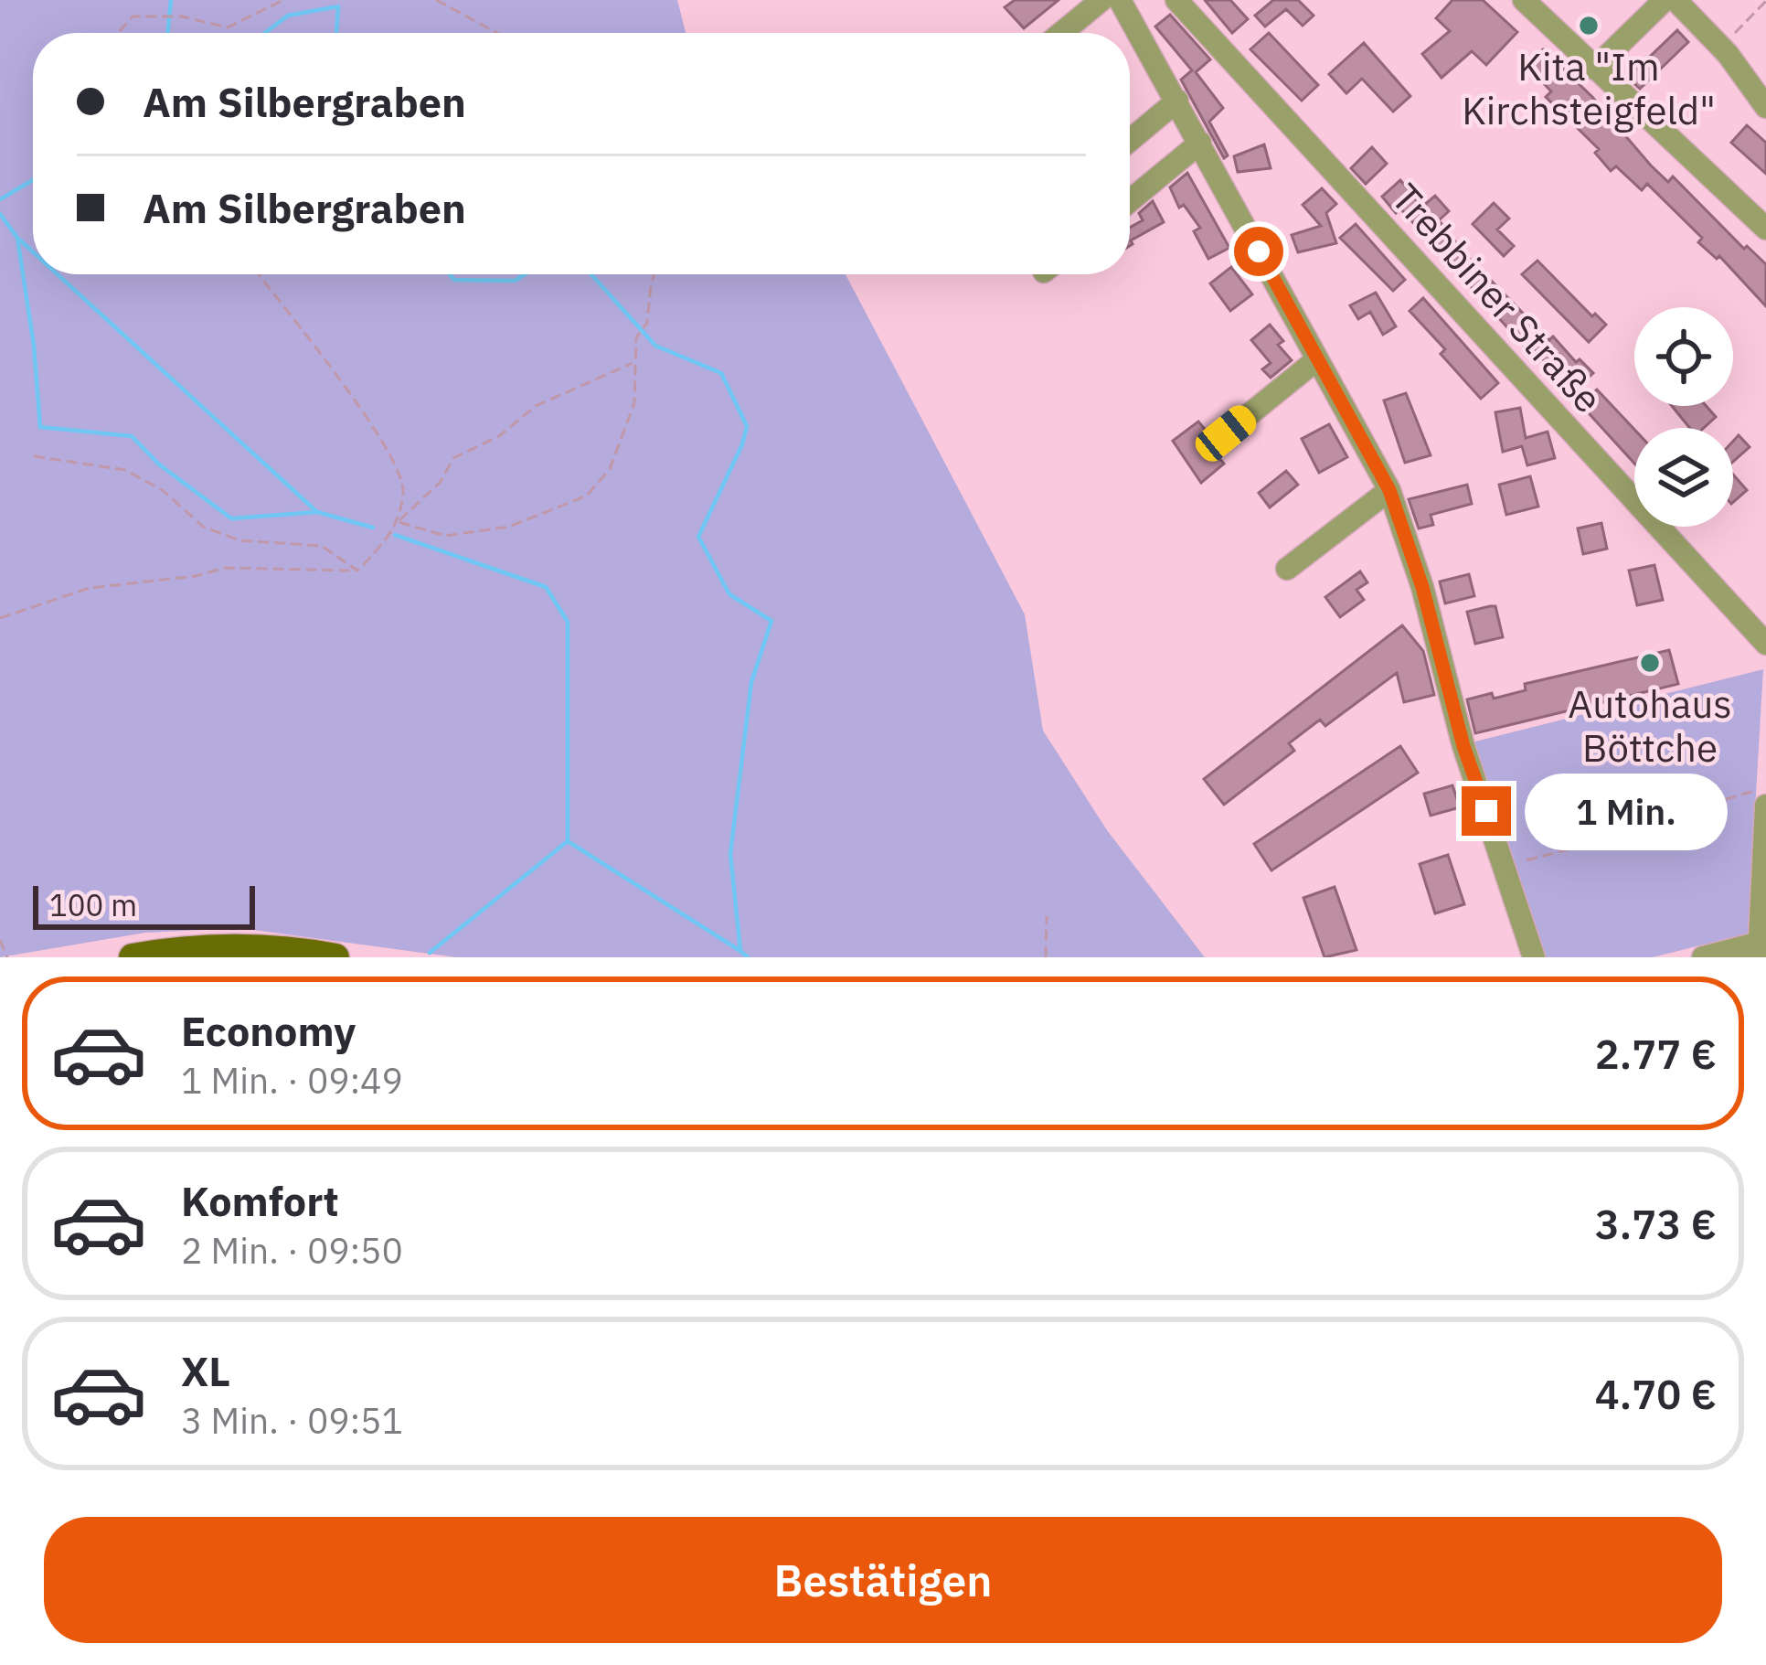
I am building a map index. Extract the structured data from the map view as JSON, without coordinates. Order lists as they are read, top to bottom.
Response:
{
  "streets": {
    "street": ["Trebbiner Straße"]
  },
  "places": ["Kita \"Im Kirchsteigfeld\"", "Autohaus Böttche"],
  "scale_bar": "100 m",
  "page": {
    "banner": ["Am Silbergraben", "Am Silbergraben"],
    "bubble": "1 Min.",
    "scale": "100 m",
    "list": [
      {
        "name": "Economy",
        "note": "1 Min. · 09:49",
        "value": "2.77 €"
      },
      {
        "name": "Komfort",
        "note": "2 Min. · 09:50",
        "value": "3.73 €"
      },
      {
        "name": "XL",
        "note": "3 Min. · 09:51",
        "value": "4.70 €"
      }
    ],
    "buttons": "Bestätigen"
  }
}
